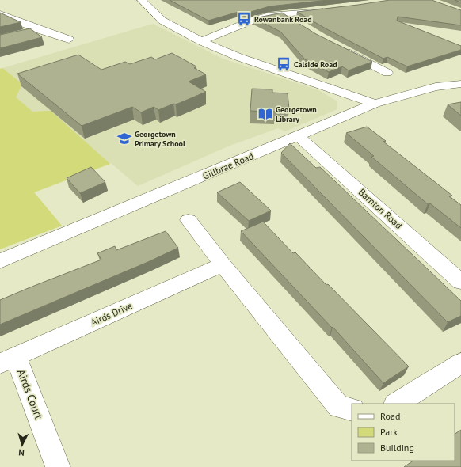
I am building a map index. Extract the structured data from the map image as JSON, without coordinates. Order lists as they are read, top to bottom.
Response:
{
  "streets": {
    "street": [
      "Gillbrae Road",
      "Barnton Road",
      "Airds Drive",
      "Airds Court"
    ]
  },
  "crossings": [
    ["Gillbrae Road", "Barnton Road"],
    ["Airds Drive", "Airds Court"]
  ],
  "places": {
    "bus stop": ["Rowanbank Road", "Calside Road"],
    "library": ["Georgetown Library"],
    "school or university": ["Georgetown Primary School"]
  },
  "legend": ["Road", "Park", "Building"],
  "north": "bottom"
}
